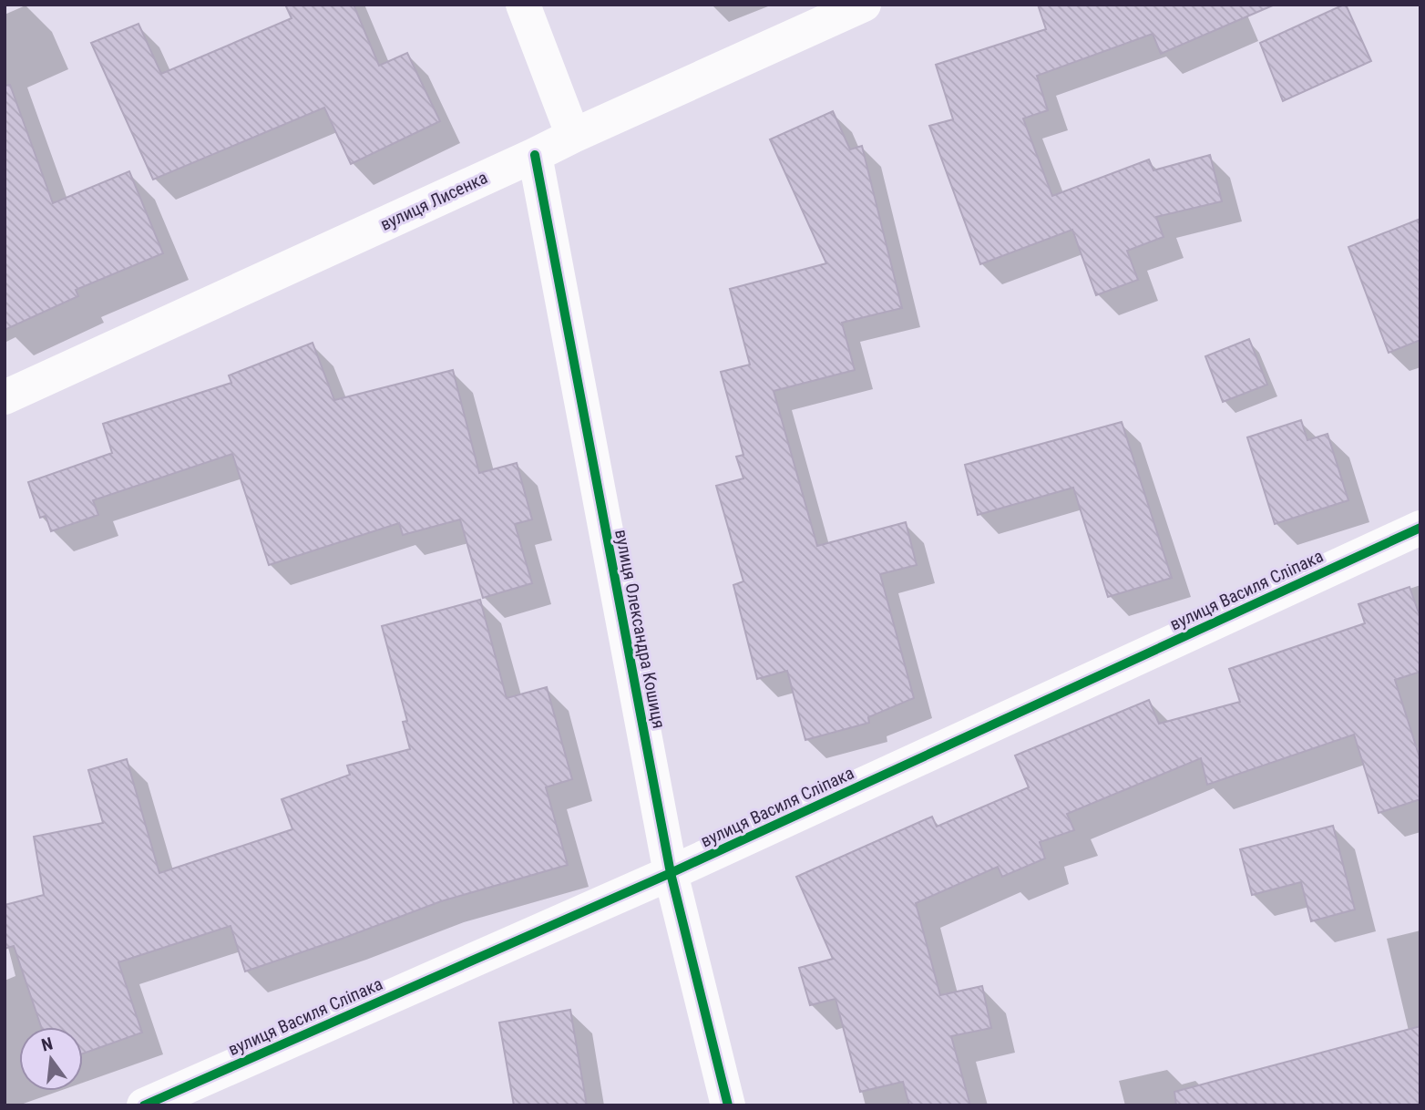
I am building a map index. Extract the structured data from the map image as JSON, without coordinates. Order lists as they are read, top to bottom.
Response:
{
  "streets": {
    "street": ["вулиця Лисенка", "вулиця Василя Сліпака", "вулиця Олександра Кошиця"]
  },
  "crossings": [
    ["вулиця Лисенка", "вулиця Олександра Кошиця"],
    ["вулиця Василя Сліпака", "вулиця Олександра Кошиця"]
  ],
  "north": "top"
}
